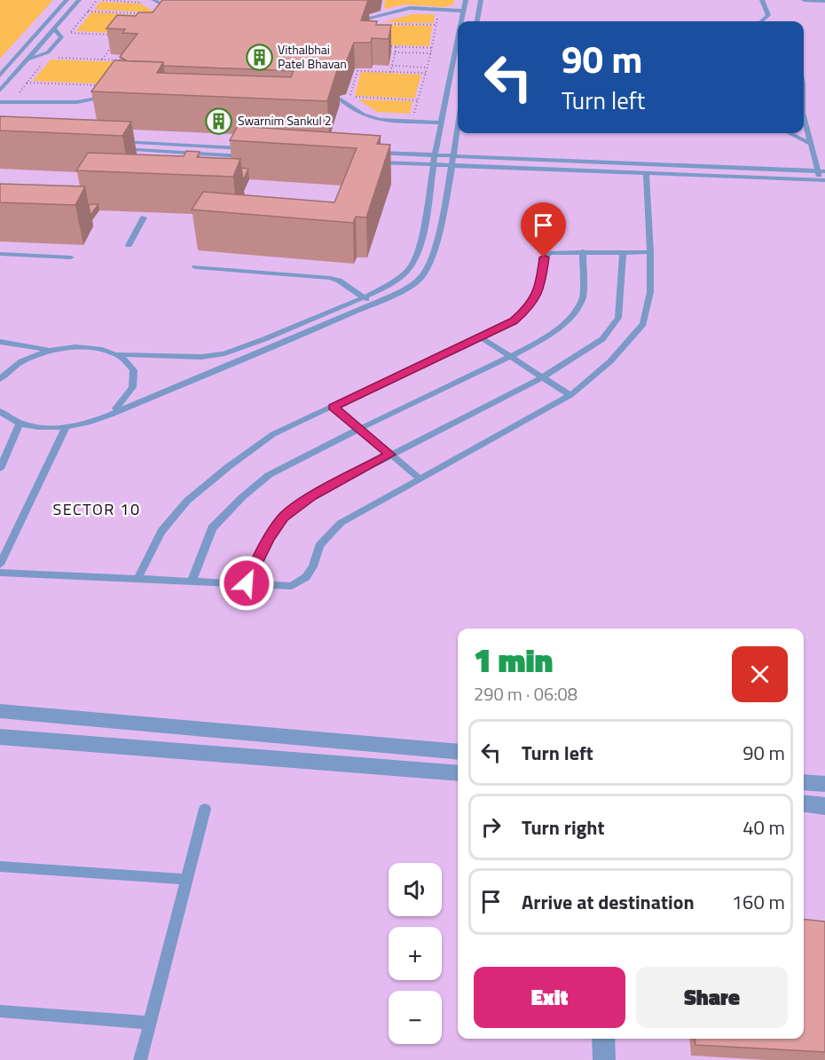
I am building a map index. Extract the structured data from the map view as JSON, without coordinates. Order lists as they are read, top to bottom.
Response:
{
  "districts": ["SECTOR 10"],
  "places": {
    "building": ["Vithalbhai Patel Bhavan", "Swarnim Sankul 2"]
  },
  "page": {
    "turn": ["90 m", "Turn left"],
    "heading": ["1 min", "290 m · 06:08"],
    "list": [
      {
        "name": "Turn left",
        "value": "90 m"
      },
      {
        "name": "Turn right",
        "value": "40 m"
      },
      {
        "name": "Arrive at destination",
        "value": "160 m"
      }
    ],
    "map_buttons": ["+", "−"],
    "buttons": ["Exit", "Share"]
  }
}
